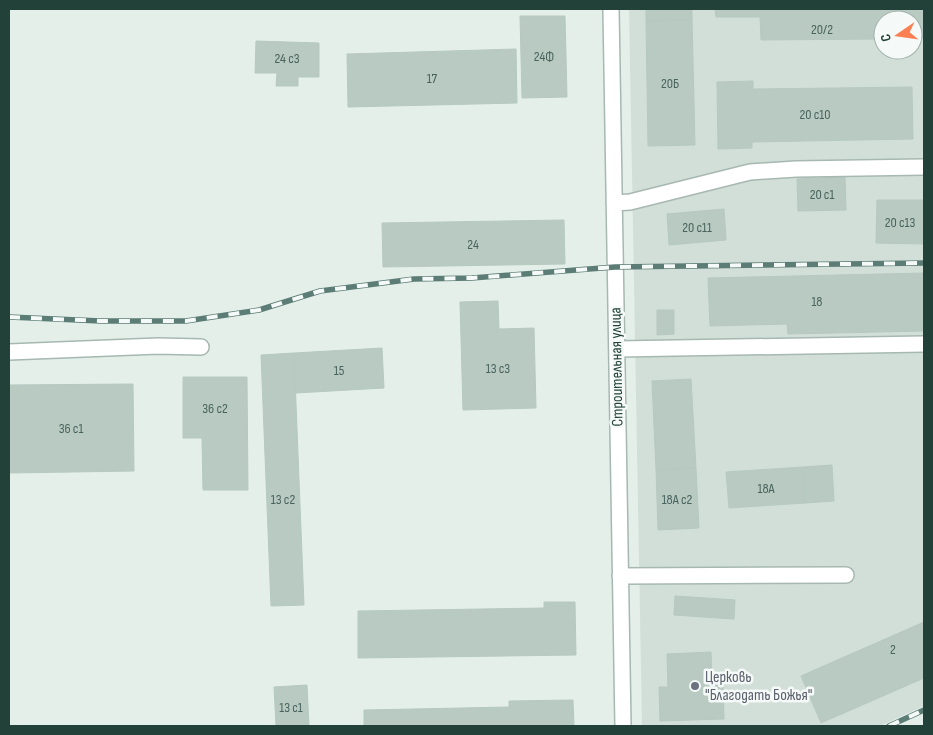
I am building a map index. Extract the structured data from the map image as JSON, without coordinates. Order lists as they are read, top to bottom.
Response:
{
  "streets": {
    "street": ["Строительная улица"]
  },
  "places": ["Церковь \"Благодать Божья\""],
  "house_numbers": [
    "20/2",
    "24Ф",
    "24 с3",
    "17",
    "20Б",
    "20 с10",
    "20 с1",
    "20 с13",
    "20 с11",
    "24",
    "18",
    "13 с3",
    "15",
    "36 с2",
    "36 с1",
    "18А",
    "13 с2",
    "18А с2",
    "2",
    "13 с1"
  ],
  "north": "left"
}
